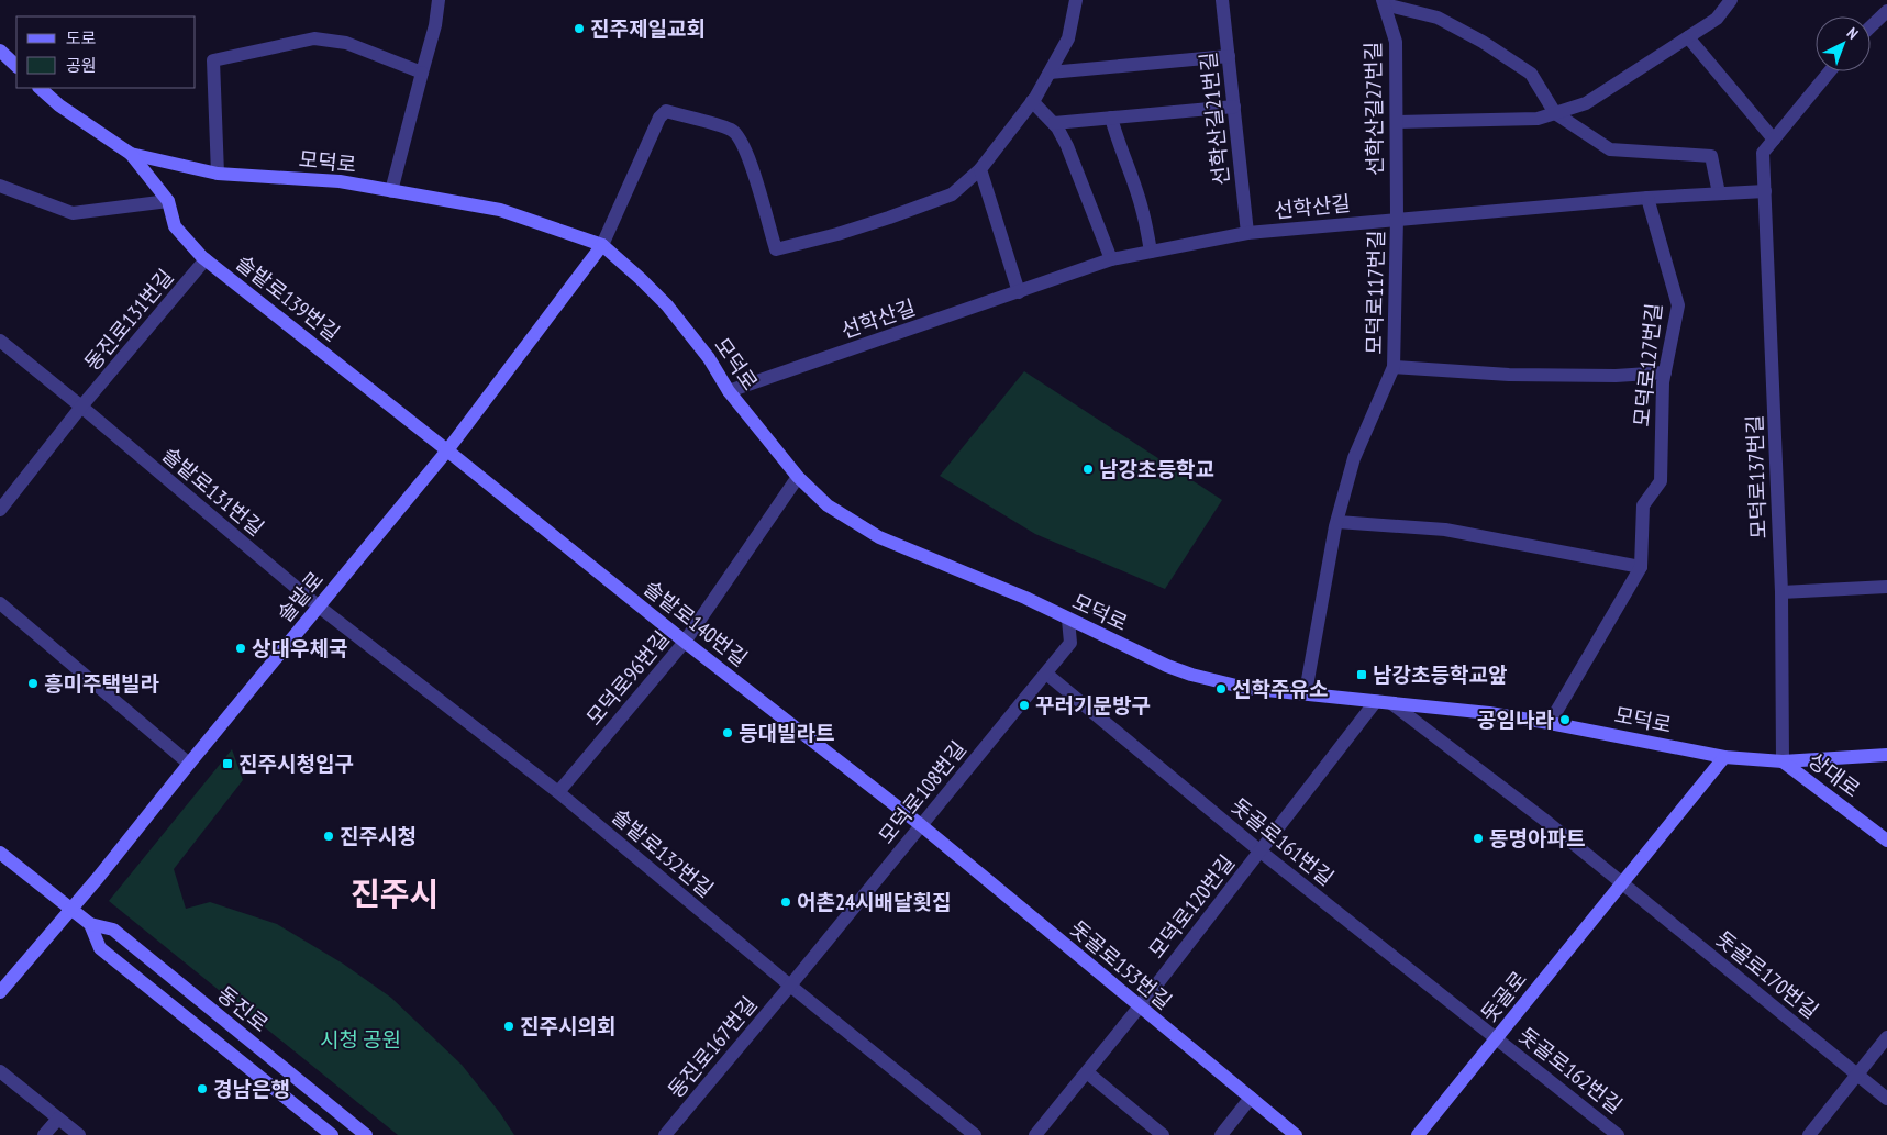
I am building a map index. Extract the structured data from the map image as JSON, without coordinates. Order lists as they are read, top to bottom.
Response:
{
  "streets": {
    "street": [
      "선학산길27번길",
      "선학산길21번길",
      "모덕로",
      "선학산길",
      "모덕로117번길",
      "솔밭로139번길",
      "동진로131번길",
      "모덕로127번길",
      "모덕로137번길",
      "솔밭로131번길",
      "솔밭로",
      "솔밭로140번길",
      "모덕로96번길",
      "상대로",
      "모덕로108번길",
      "돗골로161번길",
      "솔밭로132번길",
      "모덕로120번길",
      "돗골로153번길",
      "돗골로170번길",
      "돗골로",
      "동진로",
      "동진로167번길",
      "돗골로162번길"
    ]
  },
  "crossings": [
    ["선학산길27번길", "선학산길"],
    ["선학산길27번길", "모덕로117번길"],
    ["선학산길21번길", "선학산길"],
    ["모덕로", "선학산길"],
    ["모덕로", "모덕로117번길"],
    ["모덕로", "솔밭로139번길"],
    ["모덕로", "모덕로127번길"],
    ["모덕로", "모덕로137번길"],
    ["모덕로", "솔밭로"],
    ["모덕로", "모덕로96번길"],
    ["모덕로", "상대로"],
    ["모덕로", "모덕로108번길"],
    ["모덕로", "모덕로120번길"],
    ["모덕로", "돗골로170번길"],
    ["모덕로", "돗골로"],
    ["선학산길", "모덕로117번길"],
    ["선학산길", "모덕로127번길"],
    ["선학산길", "모덕로137번길"],
    ["솔밭로139번길", "동진로131번길"],
    ["솔밭로139번길", "솔밭로"],
    ["솔밭로139번길", "솔밭로140번길"],
    ["동진로131번길", "솔밭로131번길"],
    ["모덕로137번길", "상대로"],
    ["솔밭로131번길", "솔밭로"],
    ["솔밭로131번길", "솔밭로132번길"],
    ["솔밭로", "솔밭로140번길"],
    ["솔밭로", "솔밭로132번길"],
    ["솔밭로", "동진로"],
    ["솔밭로140번길", "모덕로96번길"],
    ["솔밭로140번길", "모덕로108번길"],
    ["솔밭로140번길", "돗골로153번길"],
    ["모덕로96번길", "솔밭로132번길"],
    ["모덕로108번길", "돗골로161번길"],
    ["모덕로108번길", "솔밭로132번길"],
    ["모덕로108번길", "돗골로153번길"],
    ["모덕로108번길", "동진로167번길"],
    ["돗골로161번길", "모덕로120번길"],
    ["돗골로161번길", "돗골로"],
    ["돗골로161번길", "돗골로162번길"],
    ["솔밭로132번길", "동진로167번길"],
    ["모덕로120번길", "돗골로153번길"],
    ["돗골로170번길", "돗골로"],
    ["돗골로", "돗골로162번길"]
  ],
  "districts": ["진주시"],
  "parks": ["시청 공원"],
  "places": {
    "other": [
      "진주제일교회",
      "남강초등학교",
      "상대우체국",
      "흥미주택빌라",
      "선학주유소",
      "꾸러기문방구",
      "공임나라",
      "등대빌라트",
      "진주시청",
      "동명아파트",
      "어촌24시배달횟집",
      "진주시의회",
      "경남은행"
    ],
    "transit": ["남강초등학교앞", "진주시청입구"]
  },
  "legend": ["도로", "공원"],
  "north": "top right"
}
